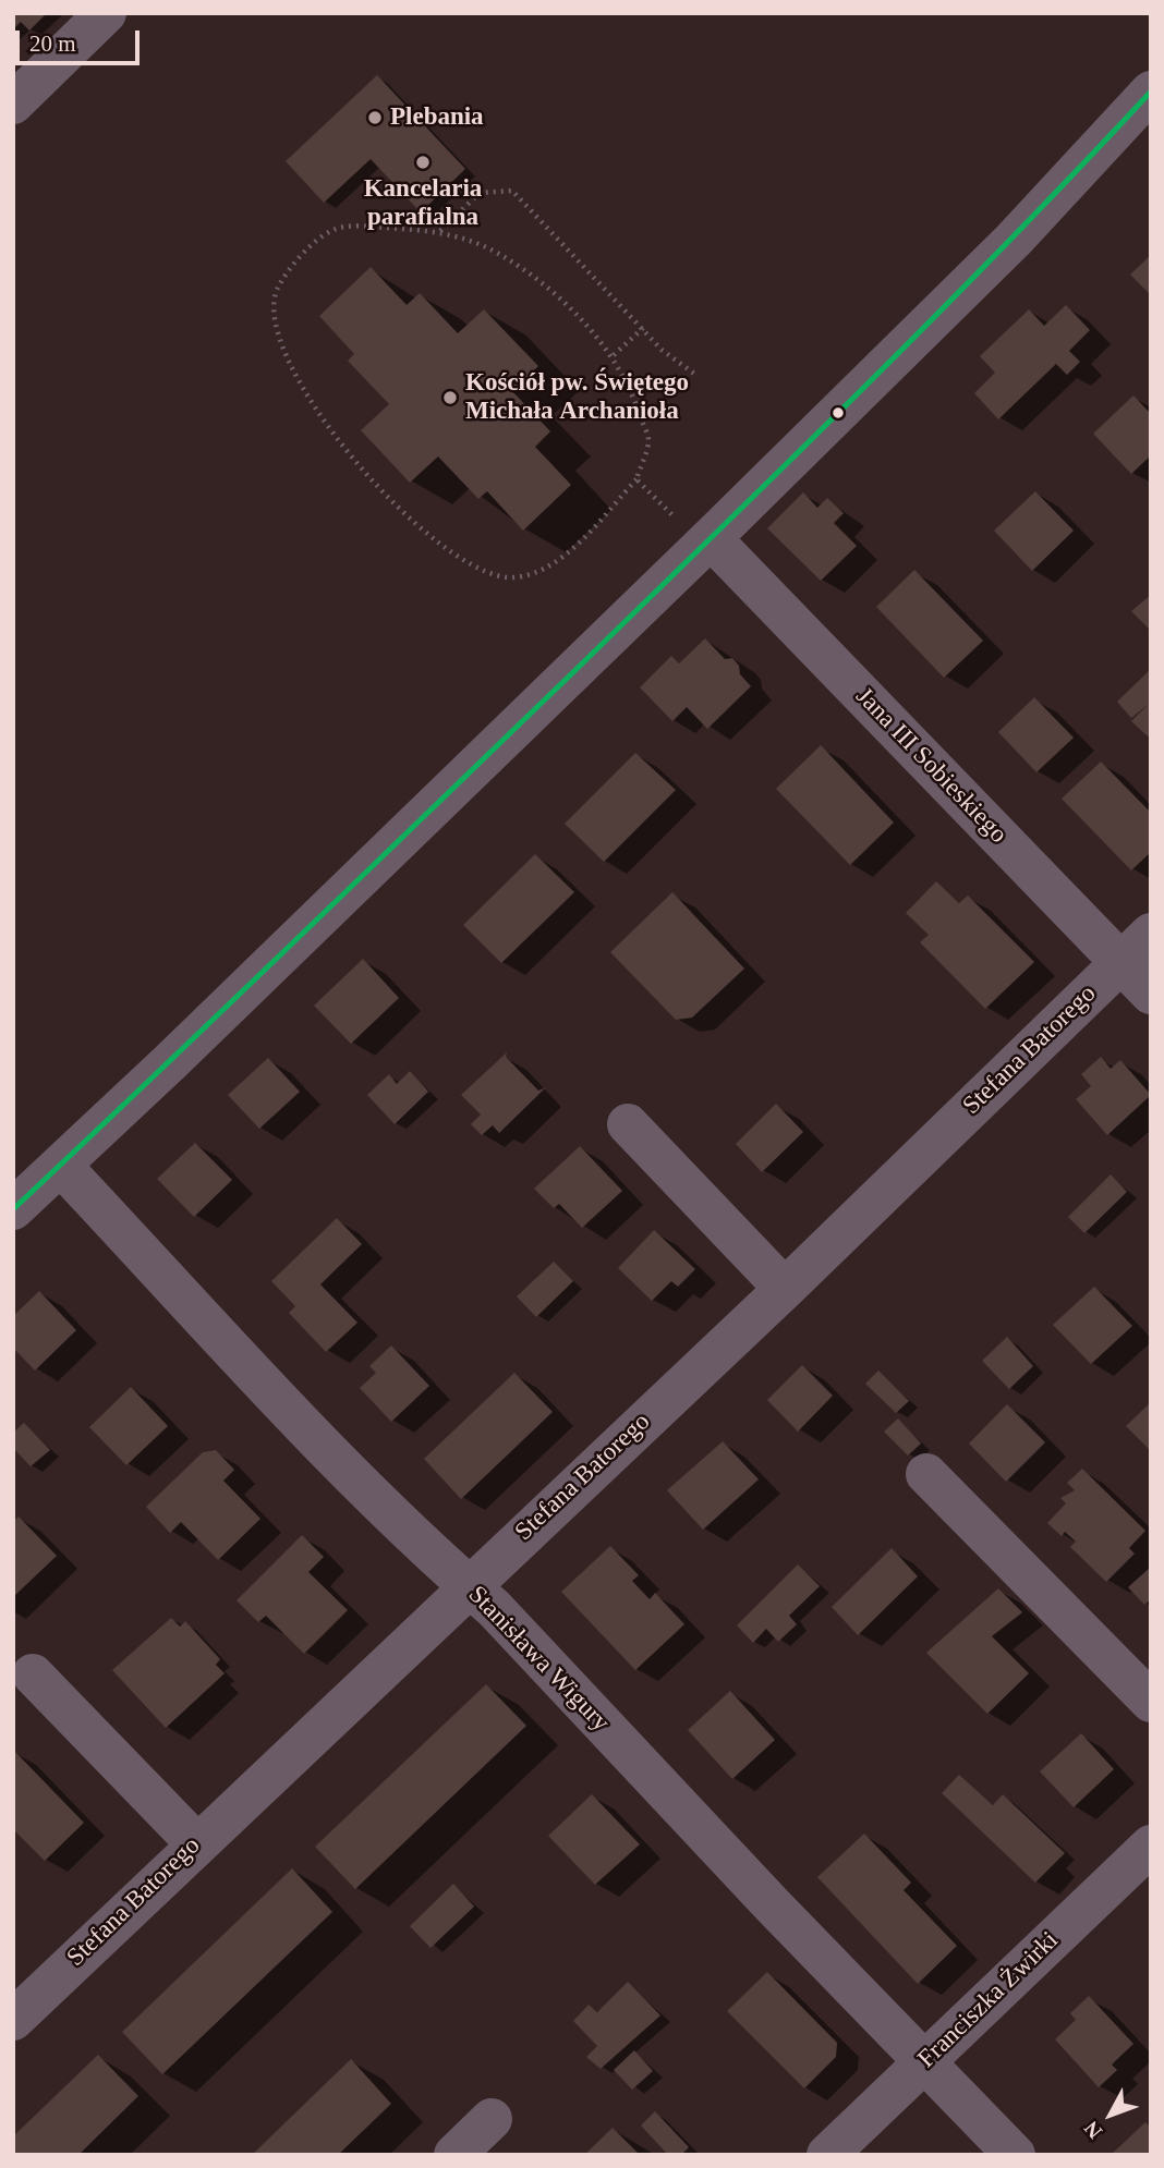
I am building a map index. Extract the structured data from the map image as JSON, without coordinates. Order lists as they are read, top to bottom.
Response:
{
  "streets": {
    "street": [
      "Jana III Sobieskiego",
      "Stefana Batorego",
      "Stanisława Wigury",
      "Franciszka Żwirki"
    ]
  },
  "crossings": [
    ["Jana III Sobieskiego", "Stefana Batorego"],
    ["Stefana Batorego", "Stanisława Wigury"],
    ["Stanisława Wigury", "Franciszka Żwirki"]
  ],
  "places": ["Plebania", "Kancelaria parafialna", "Kościół pw. Świętego Michała Archanioła"],
  "scale_bar": "20 m",
  "north": "bottom left"
}
